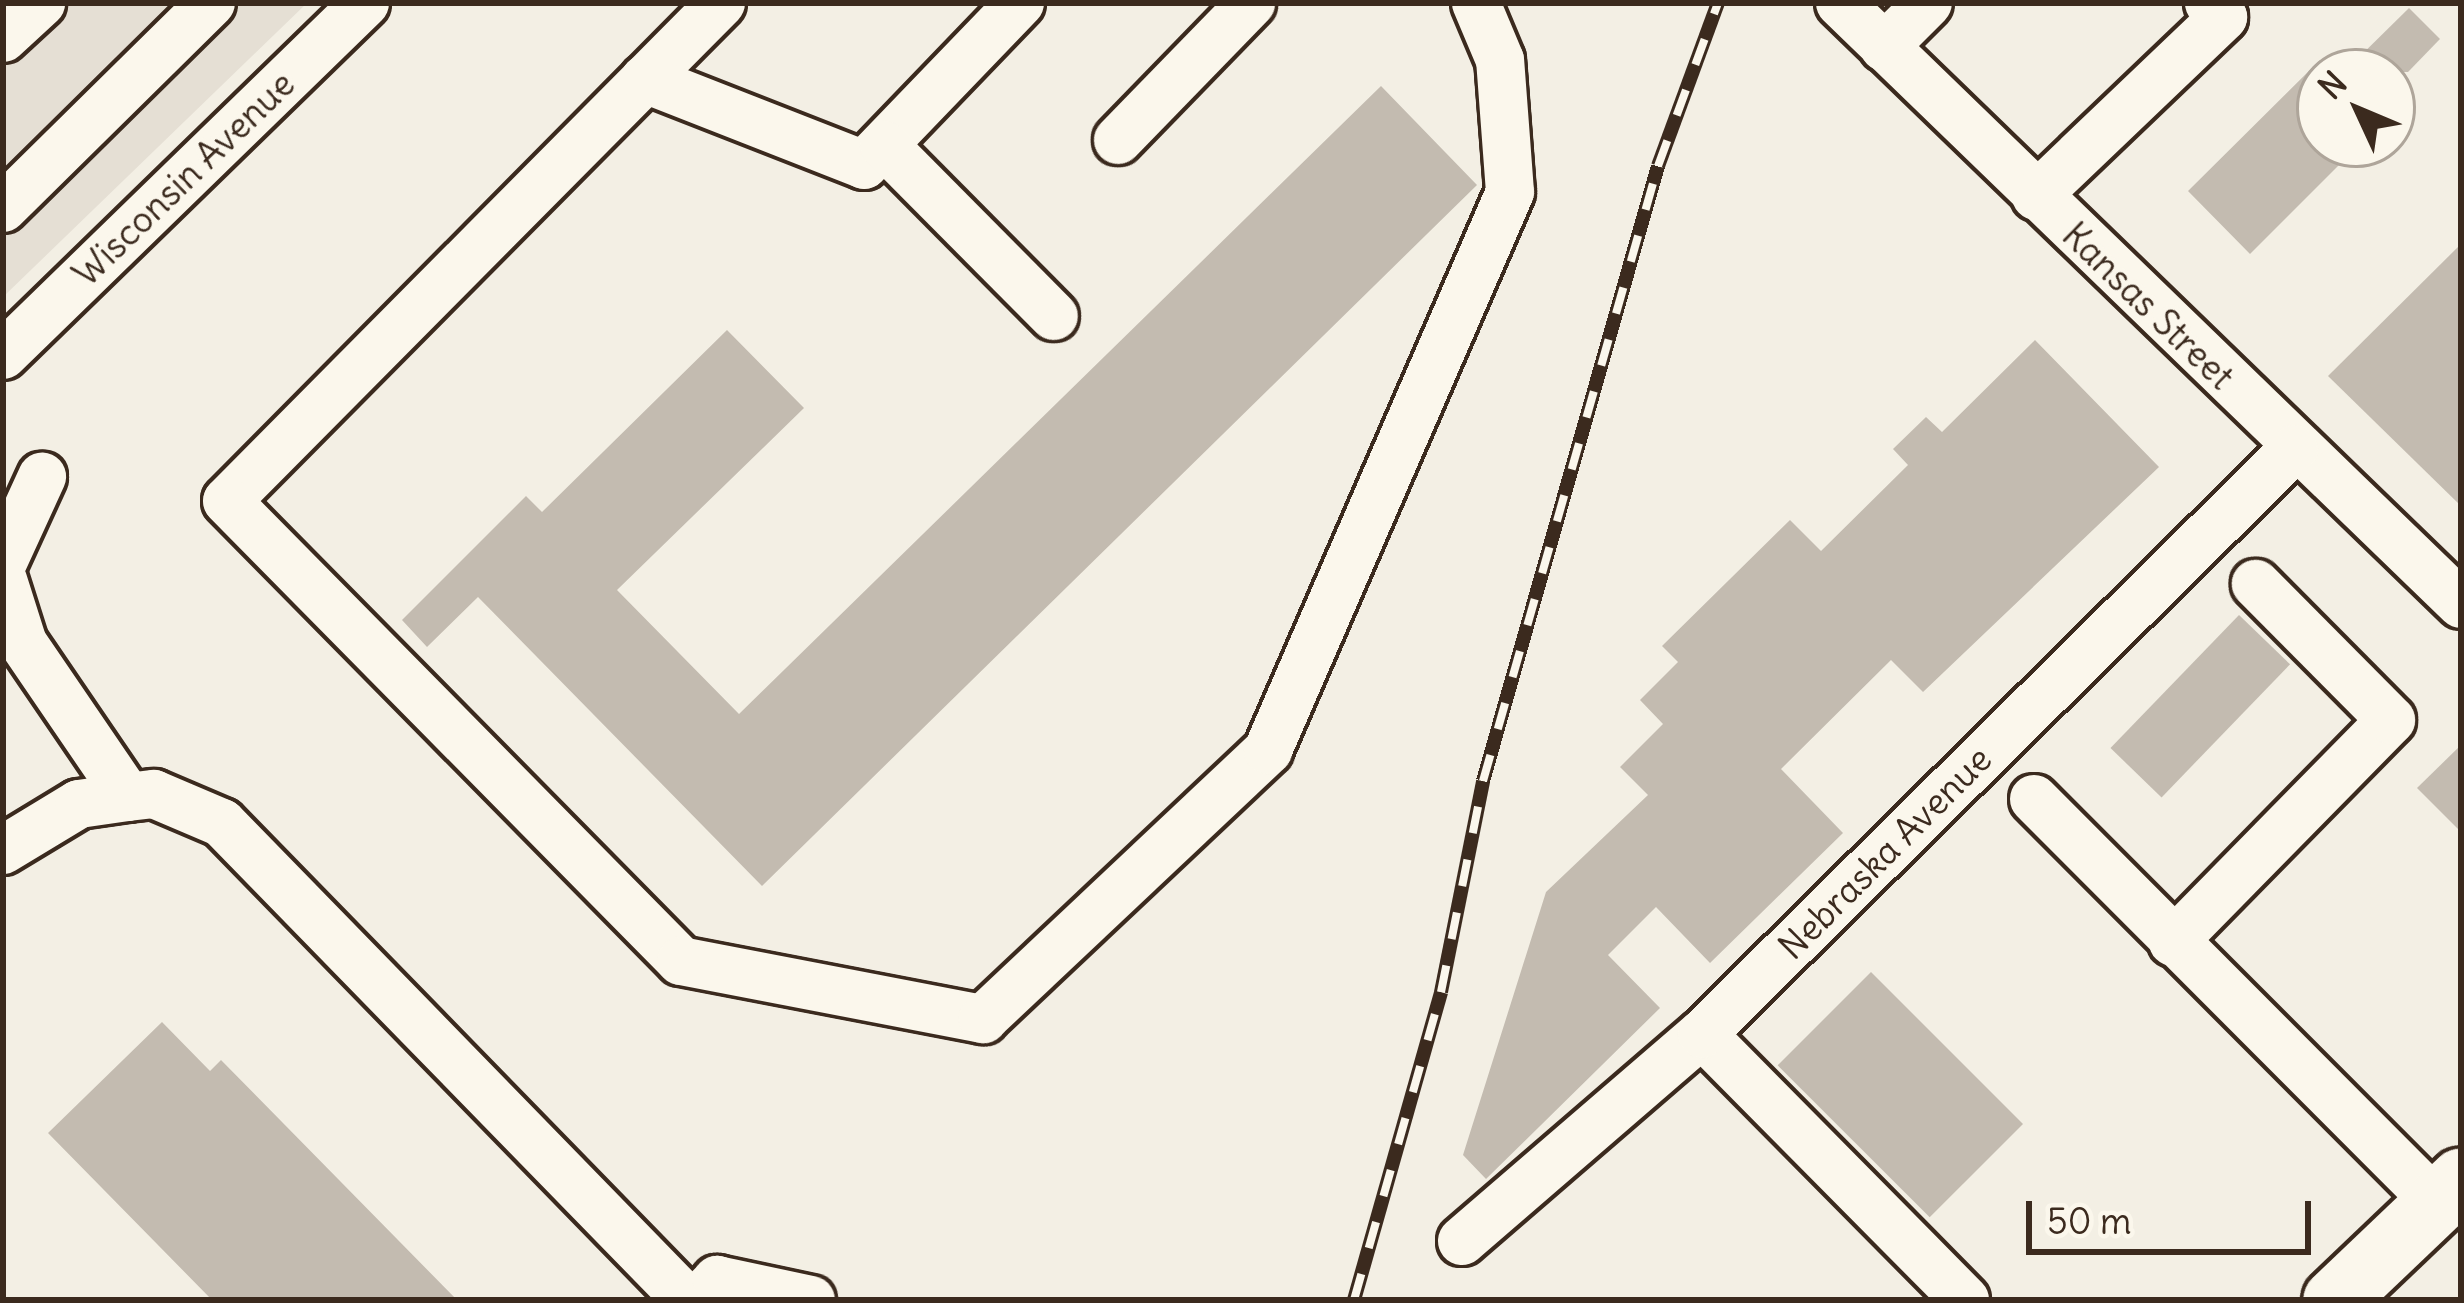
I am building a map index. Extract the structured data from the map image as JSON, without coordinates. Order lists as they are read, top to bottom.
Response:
{
  "streets": {
    "street": ["Wisconsin Avenue", "Kansas Street", "Nebraska Avenue"]
  },
  "crossings": [
    ["Kansas Street", "Nebraska Avenue"]
  ],
  "scale_bar": "50 m",
  "north": "top left"
}
